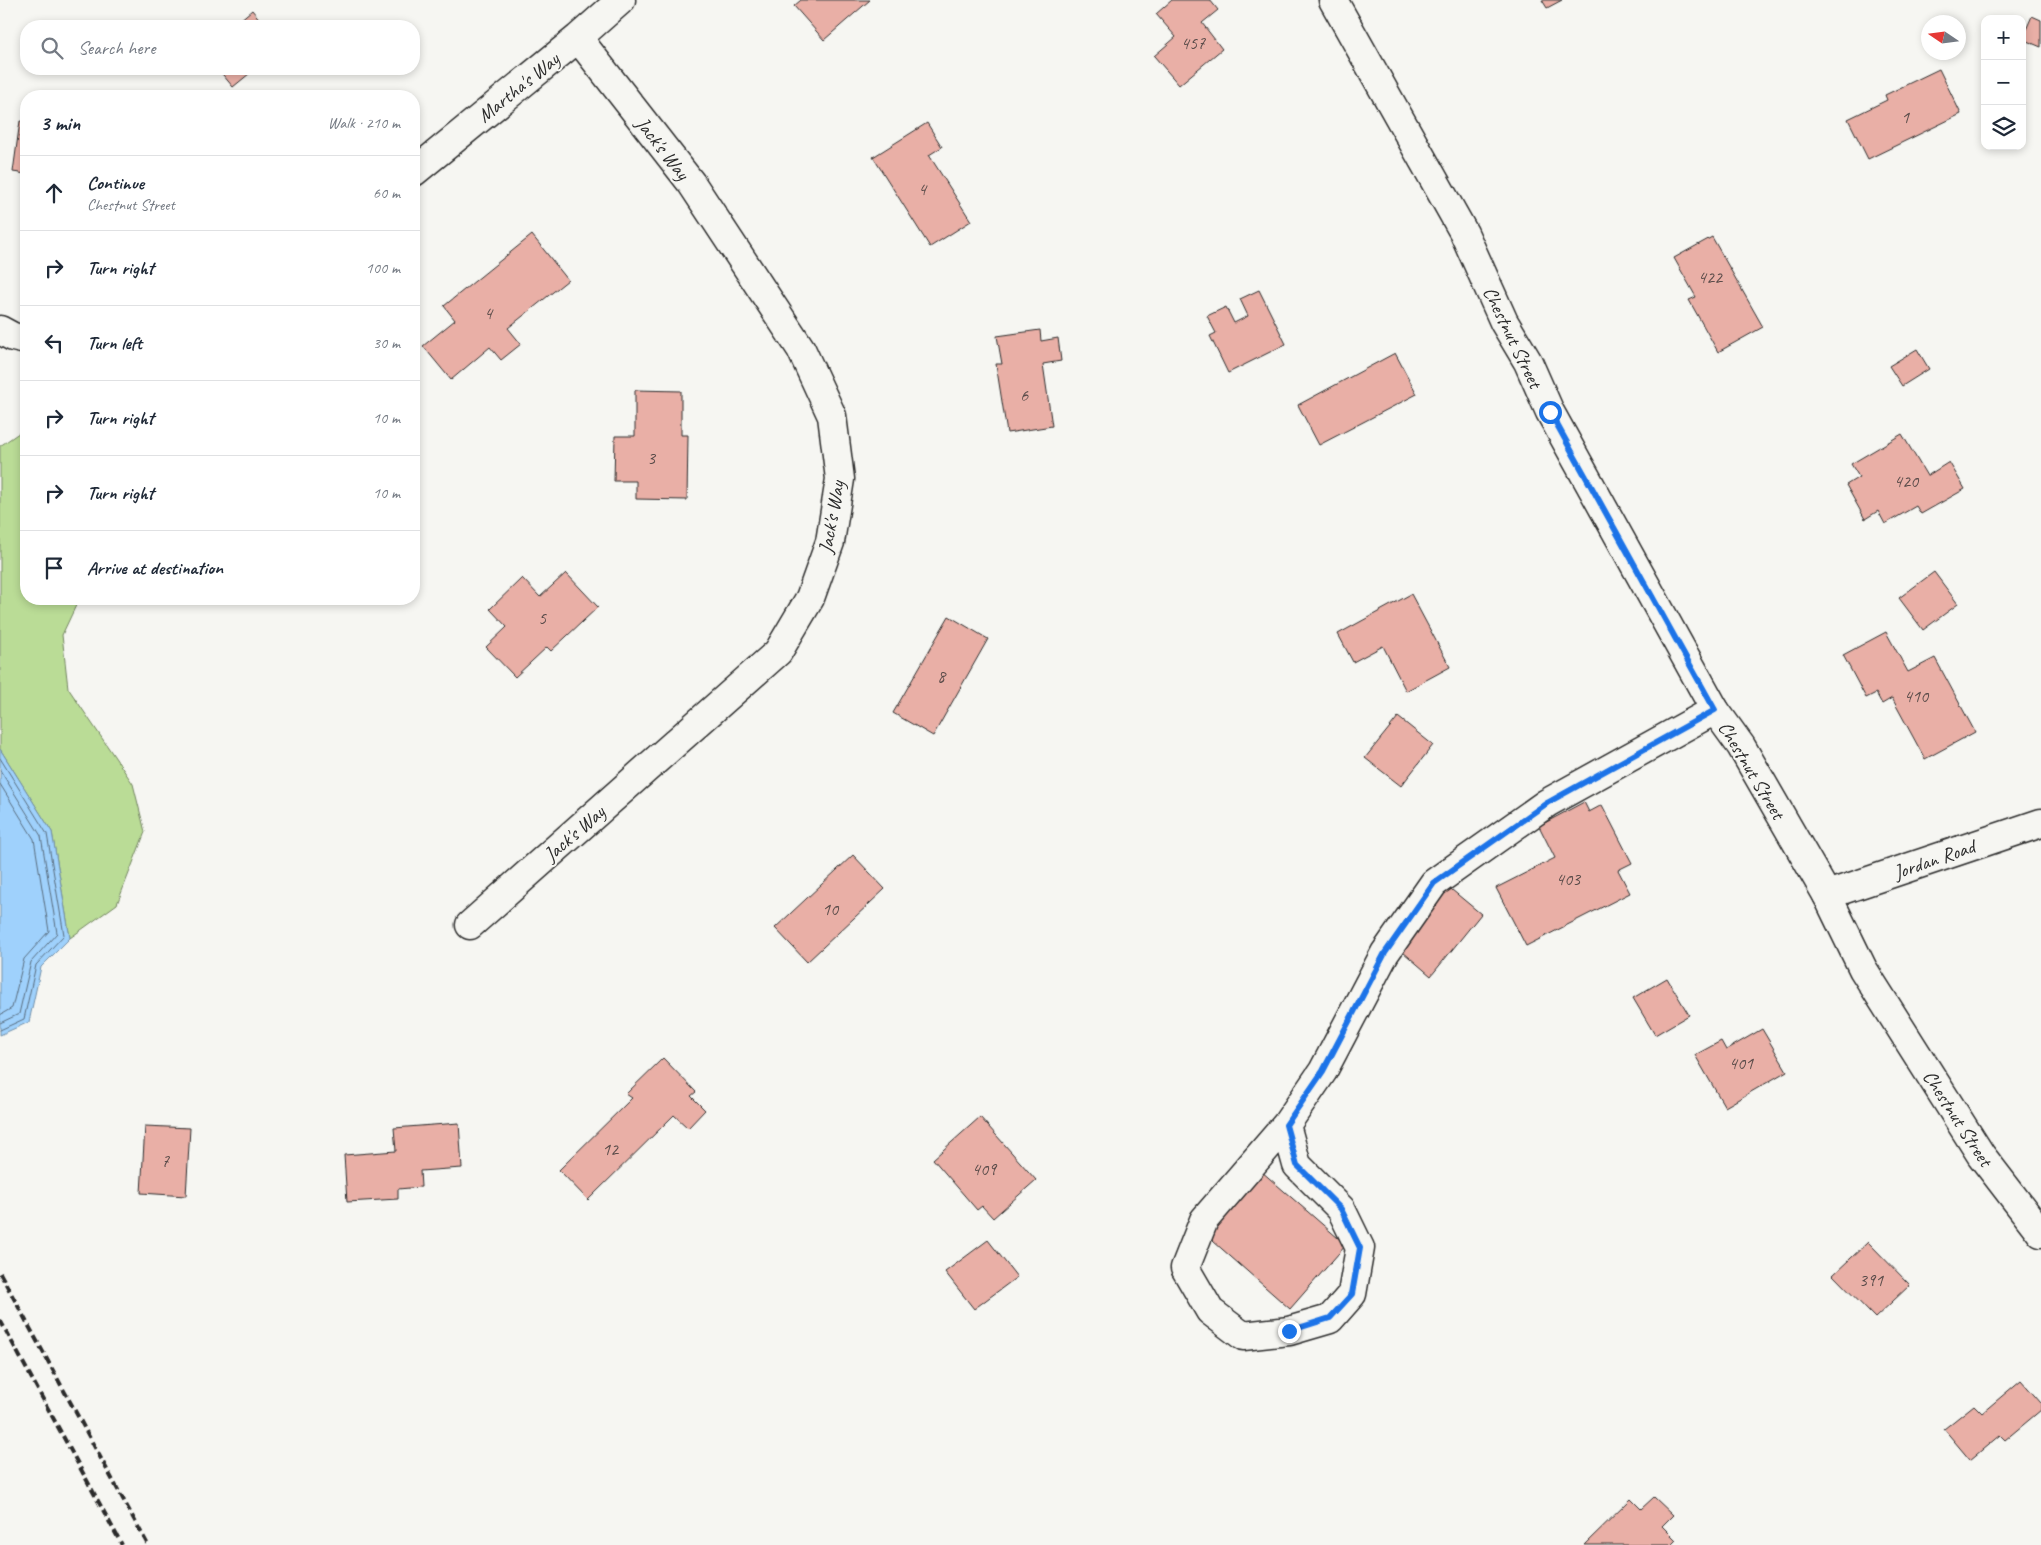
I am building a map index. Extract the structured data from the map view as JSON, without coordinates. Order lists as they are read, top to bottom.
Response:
{
  "streets": {
    "street": [
      "Martha's Way",
      "Jack's Way",
      "Chestnut Street",
      "Jordan Road"
    ]
  },
  "crossings": [
    ["Martha's Way", "Jack's Way"],
    ["Chestnut Street", "Jordan Road"]
  ],
  "house_numbers": [
    "457",
    "1",
    "4",
    "422",
    "4",
    "6",
    "3",
    "420",
    "5",
    "8",
    "410",
    "403",
    "10",
    "401",
    "12",
    "7",
    "409",
    "391"
  ],
  "north": "left",
  "page": {
    "map_buttons": ["+", "−"],
    "search": "Search here",
    "heading": ["3 min", "Walk · 210 m"],
    "list": [
      ["Continue", "Chestnut Street", "60 m"],
      ["Turn right", "100 m"],
      ["Turn left", "30 m"],
      ["Turn right", "10 m"],
      ["Turn right", "10 m"],
      "Arrive at destination"
    ]
  }
}
